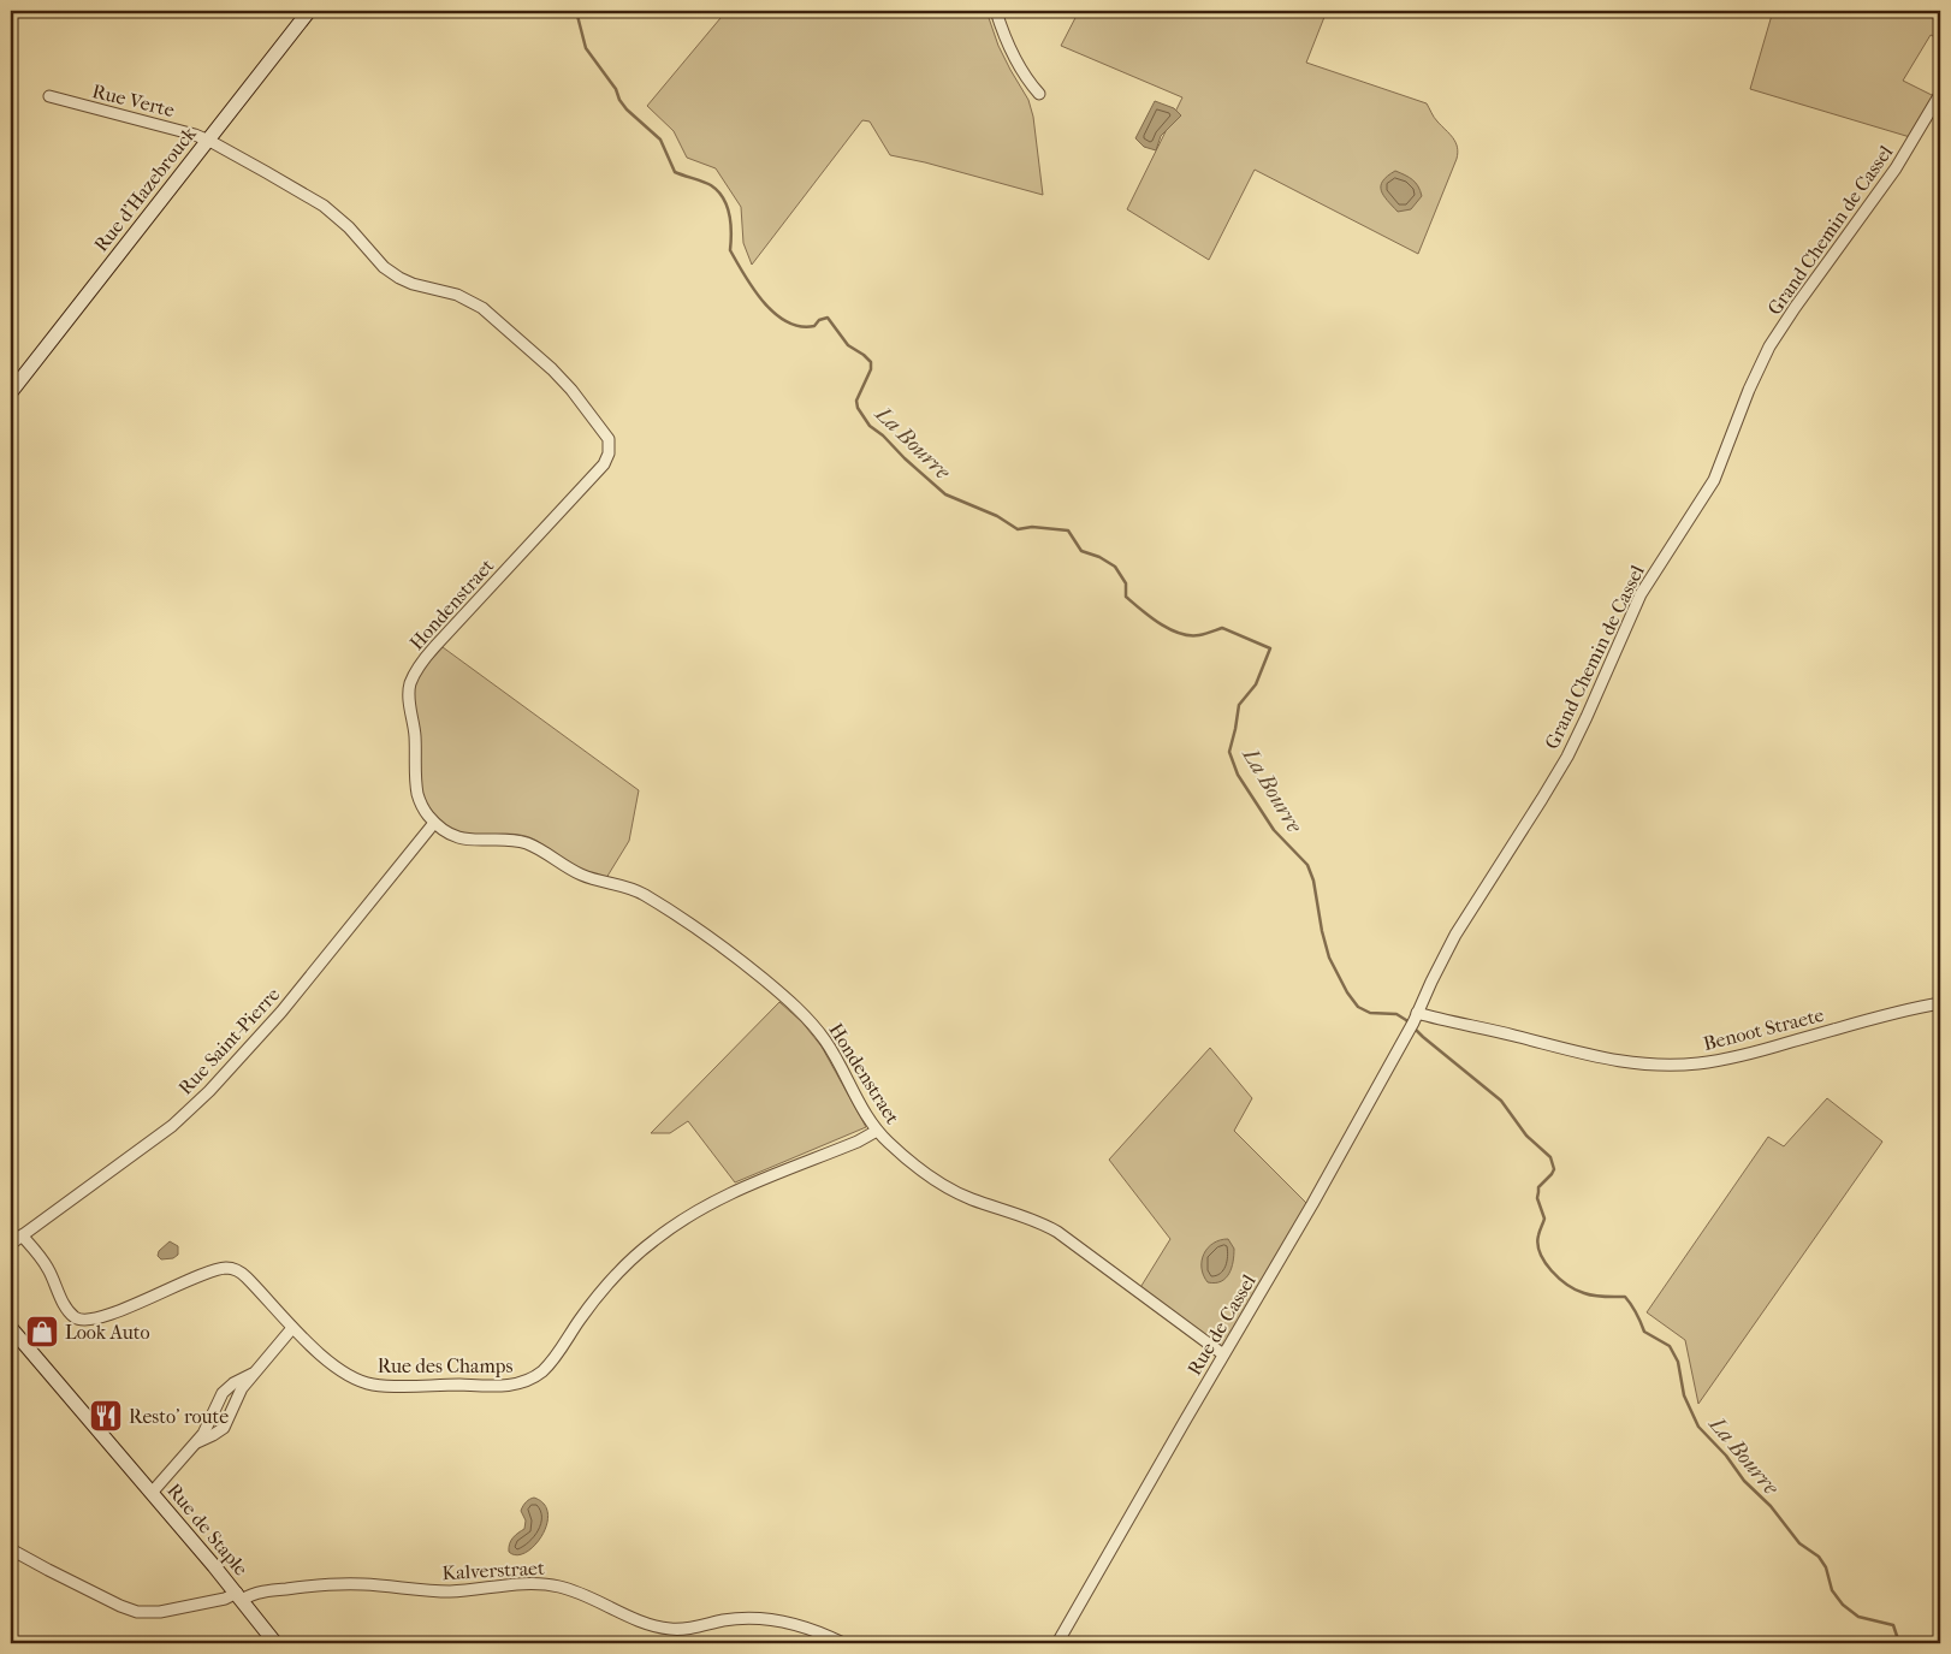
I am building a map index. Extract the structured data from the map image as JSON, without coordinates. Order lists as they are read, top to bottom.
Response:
{
  "streets": {
    "main road": ["Rue d'Hazebrouck", "Rue de Staple"],
    "street": [
      "Rue Verte",
      "Grand Chemin de Cassel",
      "Hondenstraet",
      "Benoot Straete",
      "Rue Saint-Pierre",
      "Rue de Cassel",
      "Rue des Champs",
      "Kalverstraet"
    ]
  },
  "crossings": [
    ["Rue Verte", "Rue d'Hazebrouck"],
    ["Rue Verte", "Hondenstraet"],
    ["Rue d'Hazebrouck", "Hondenstraet"],
    ["Grand Chemin de Cassel", "Benoot Straete"],
    ["Grand Chemin de Cassel", "Rue de Cassel"],
    ["Hondenstraet", "Rue Saint-Pierre"],
    ["Hondenstraet", "Rue de Cassel"],
    ["Hondenstraet", "Rue des Champs"],
    ["Benoot Straete", "Rue de Cassel"],
    ["Rue Saint-Pierre", "Rue des Champs"],
    ["Rue de Staple", "Kalverstraet"]
  ],
  "water": ["La Bourre"],
  "places": {
    "shop": ["Look Auto"],
    "restaurant": ["Resto' route"]
  }
}
